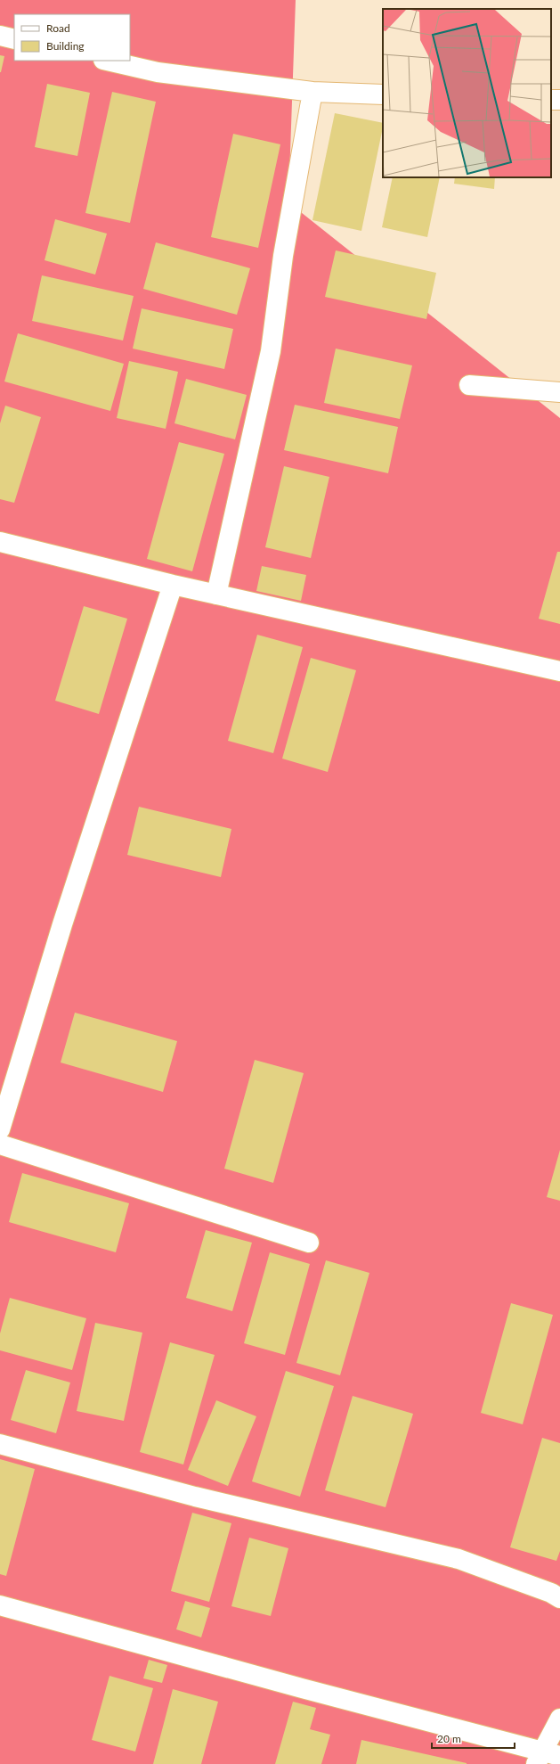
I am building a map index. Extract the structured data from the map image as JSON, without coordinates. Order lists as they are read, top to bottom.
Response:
{
  "legend": ["Road", "Building"],
  "scale_bar": "20 m"
}
